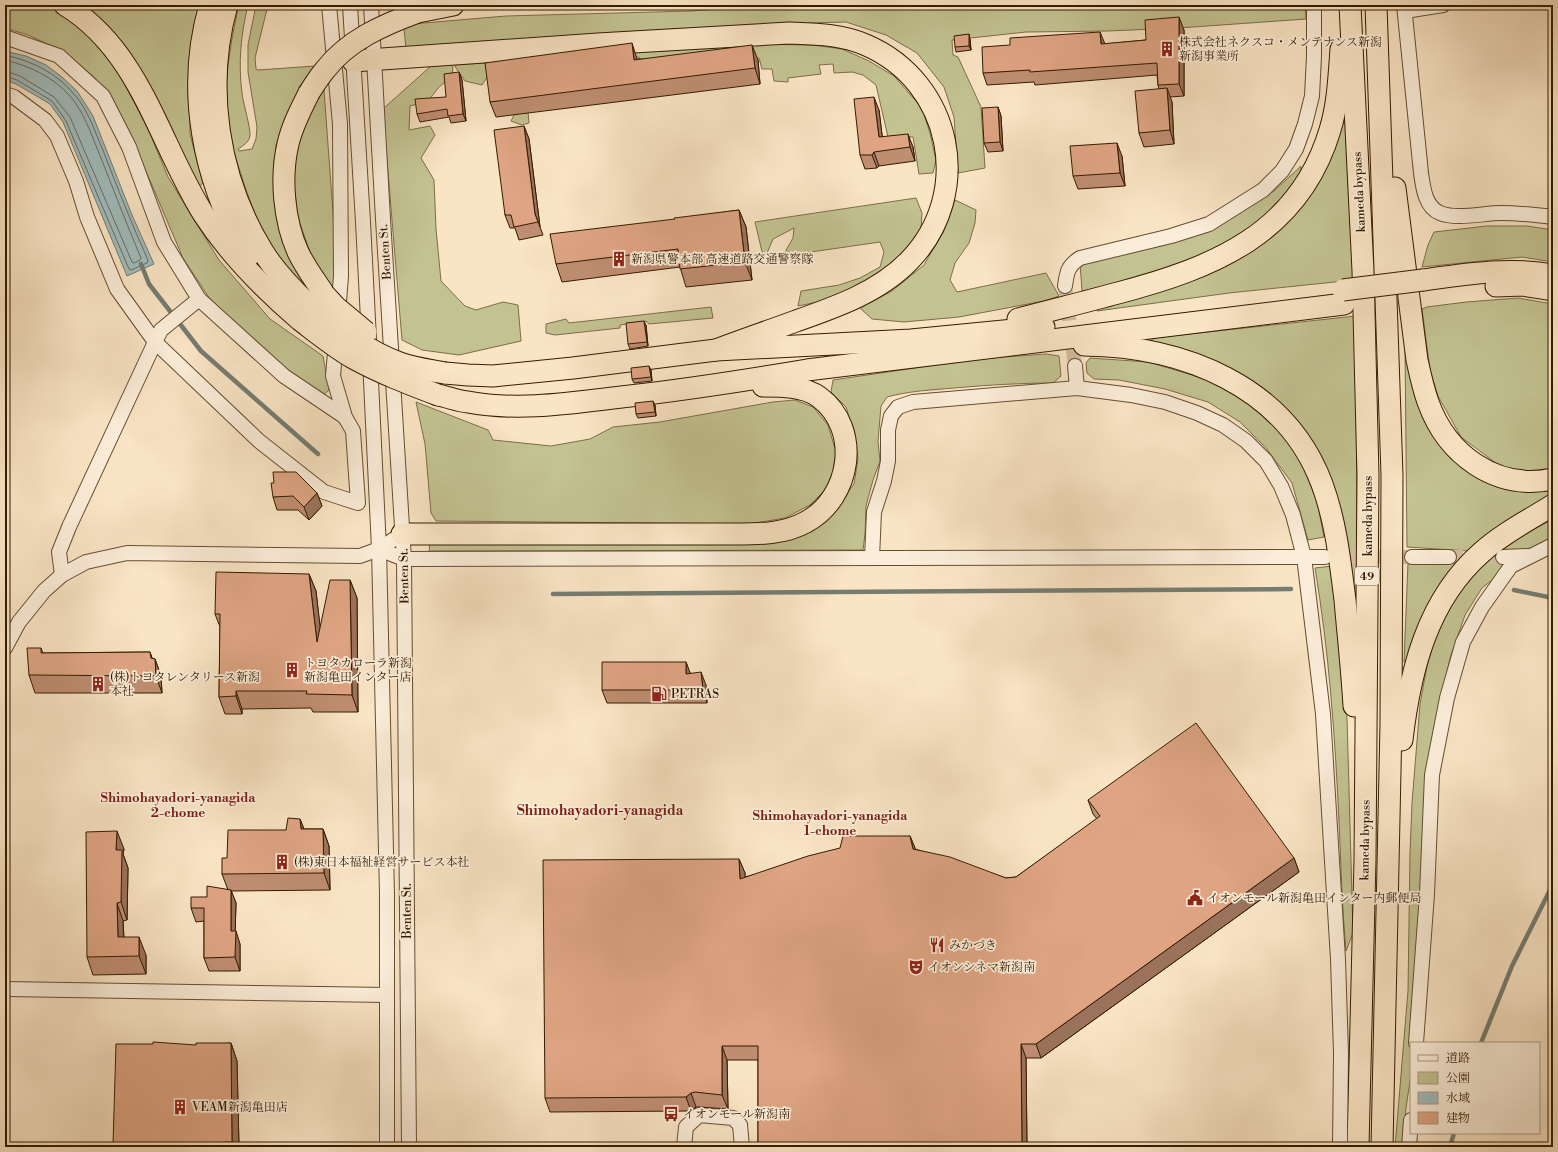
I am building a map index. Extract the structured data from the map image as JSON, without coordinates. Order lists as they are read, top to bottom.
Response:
{
  "streets": {
    "highway": ["kameda bypass", "49"],
    "street": ["Benten St."]
  },
  "districts": ["Shimohayadori-yanagida 2-chome", "Shimohayadori-yanagida", "Shimohayadori-yanagida 1-chome"],
  "places": {
    "building": [
      "株式会社ネクスコ・メンテナンス新潟 新潟事業所",
      "新潟県警本部 高速道路交通警察隊",
      "トヨタカローラ新潟 新潟亀田インター店",
      "(株)トヨタレンタリース新潟 本社",
      "(株)東日本福祉経営サービス本社",
      "VEAM新潟亀田店"
    ],
    "fuel station": ["PETRAS"],
    "public building": ["イオンモール新潟亀田インター内郵便局"],
    "restaurant": ["みかづき"],
    "theatre": ["イオンシネマ新潟南"],
    "bus stop": ["イオンモール新潟南"]
  },
  "legend": [
    "道路",
    "公園",
    "水域",
    "建物"
  ]
}
